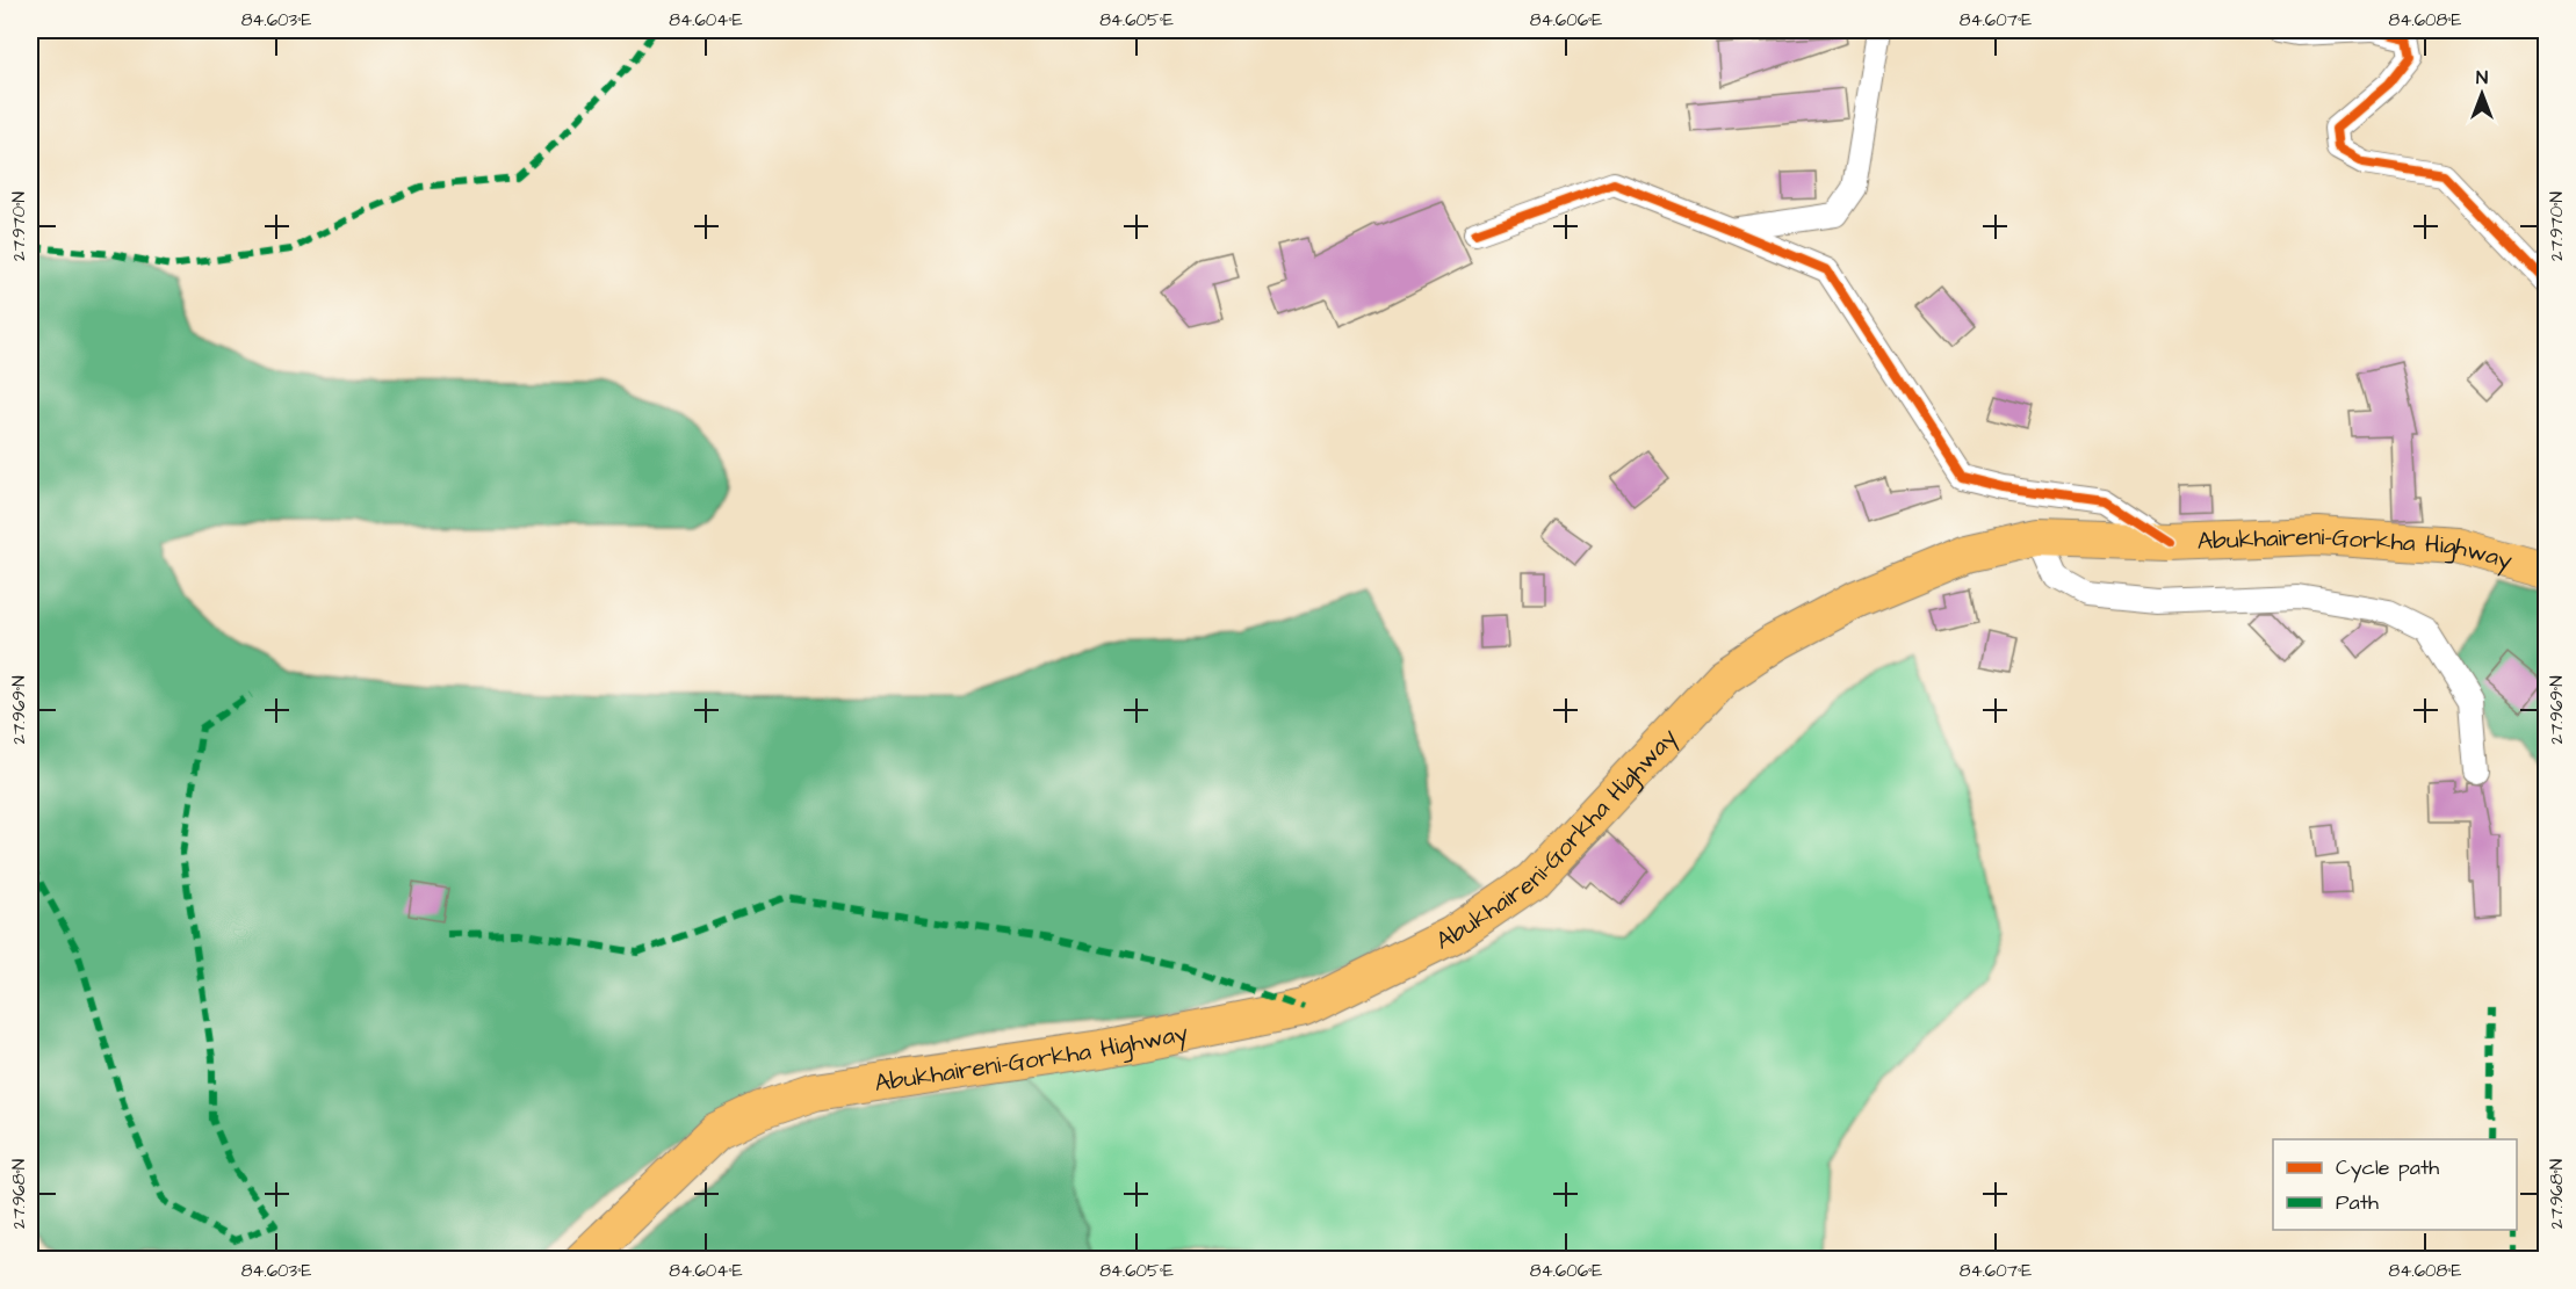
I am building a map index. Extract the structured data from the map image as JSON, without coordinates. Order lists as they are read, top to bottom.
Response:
{
  "streets": {
    "main road": ["Abukhaireni-Gorkha Highway"]
  },
  "legend": ["Cycle path", "Path"],
  "north": "top",
  "coordinates": [
    "84.603°E",
    "84.604°E",
    "84.605°E",
    "84.606°E",
    "84.607°E",
    "84.608°E",
    "27.970°N",
    "27.969°N",
    "27.968°N"
  ]
}
